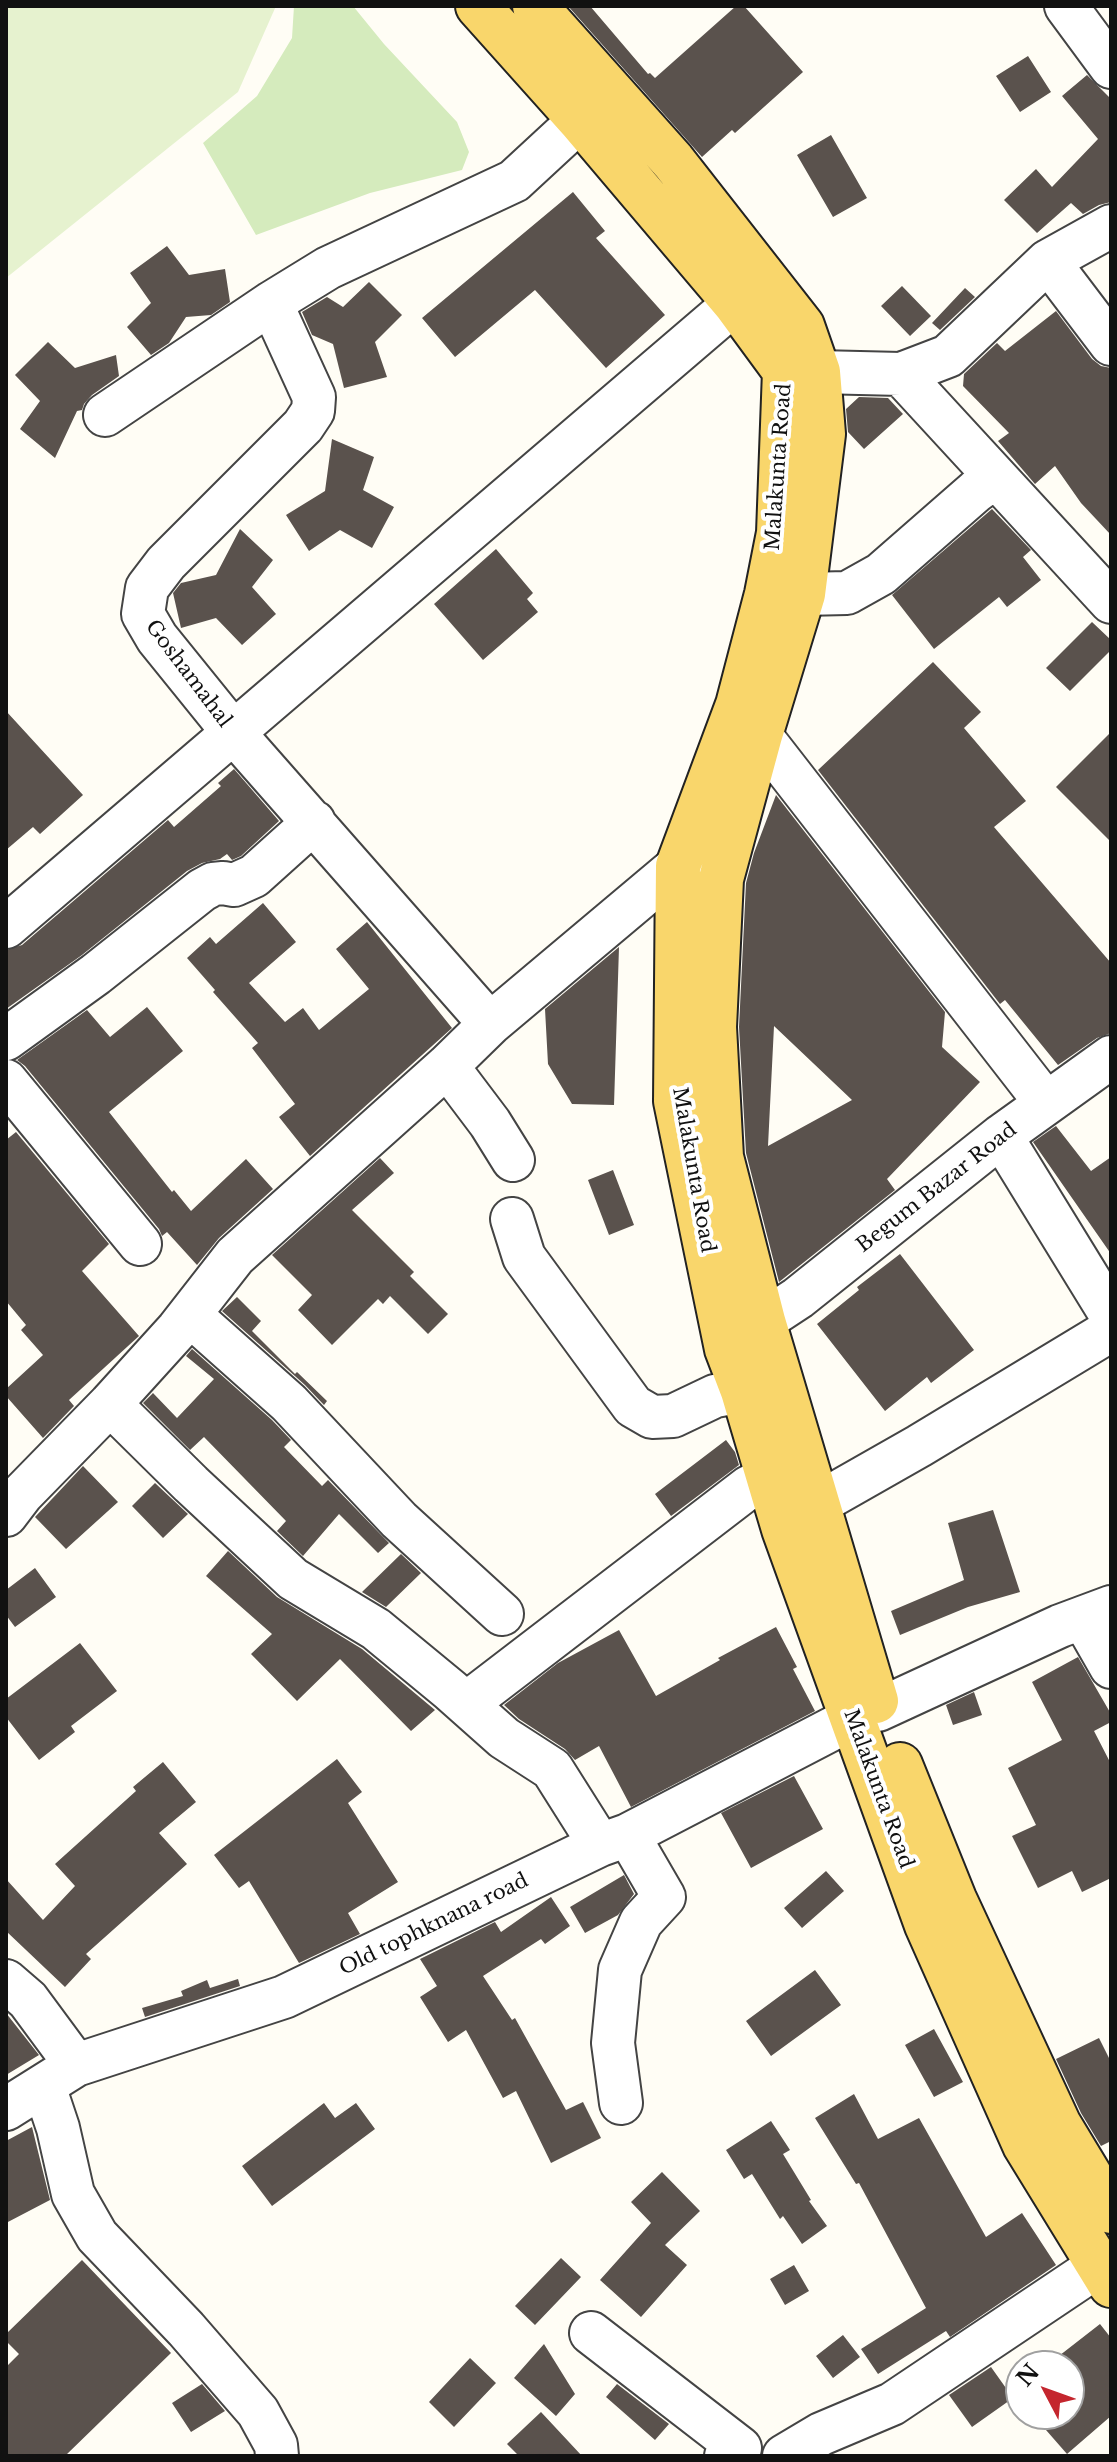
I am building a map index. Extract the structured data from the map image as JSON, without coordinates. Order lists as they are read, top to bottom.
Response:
{
  "streets": {
    "main road": ["Malakunta Road"],
    "street": ["Goshamahal", "Begum Bazar Road", "Old tophknana road"]
  },
  "crossings": [
    ["Malakunta Road", "Begum Bazar Road"],
    ["Malakunta Road", "Old tophknana road"]
  ],
  "north": "top left"
}
